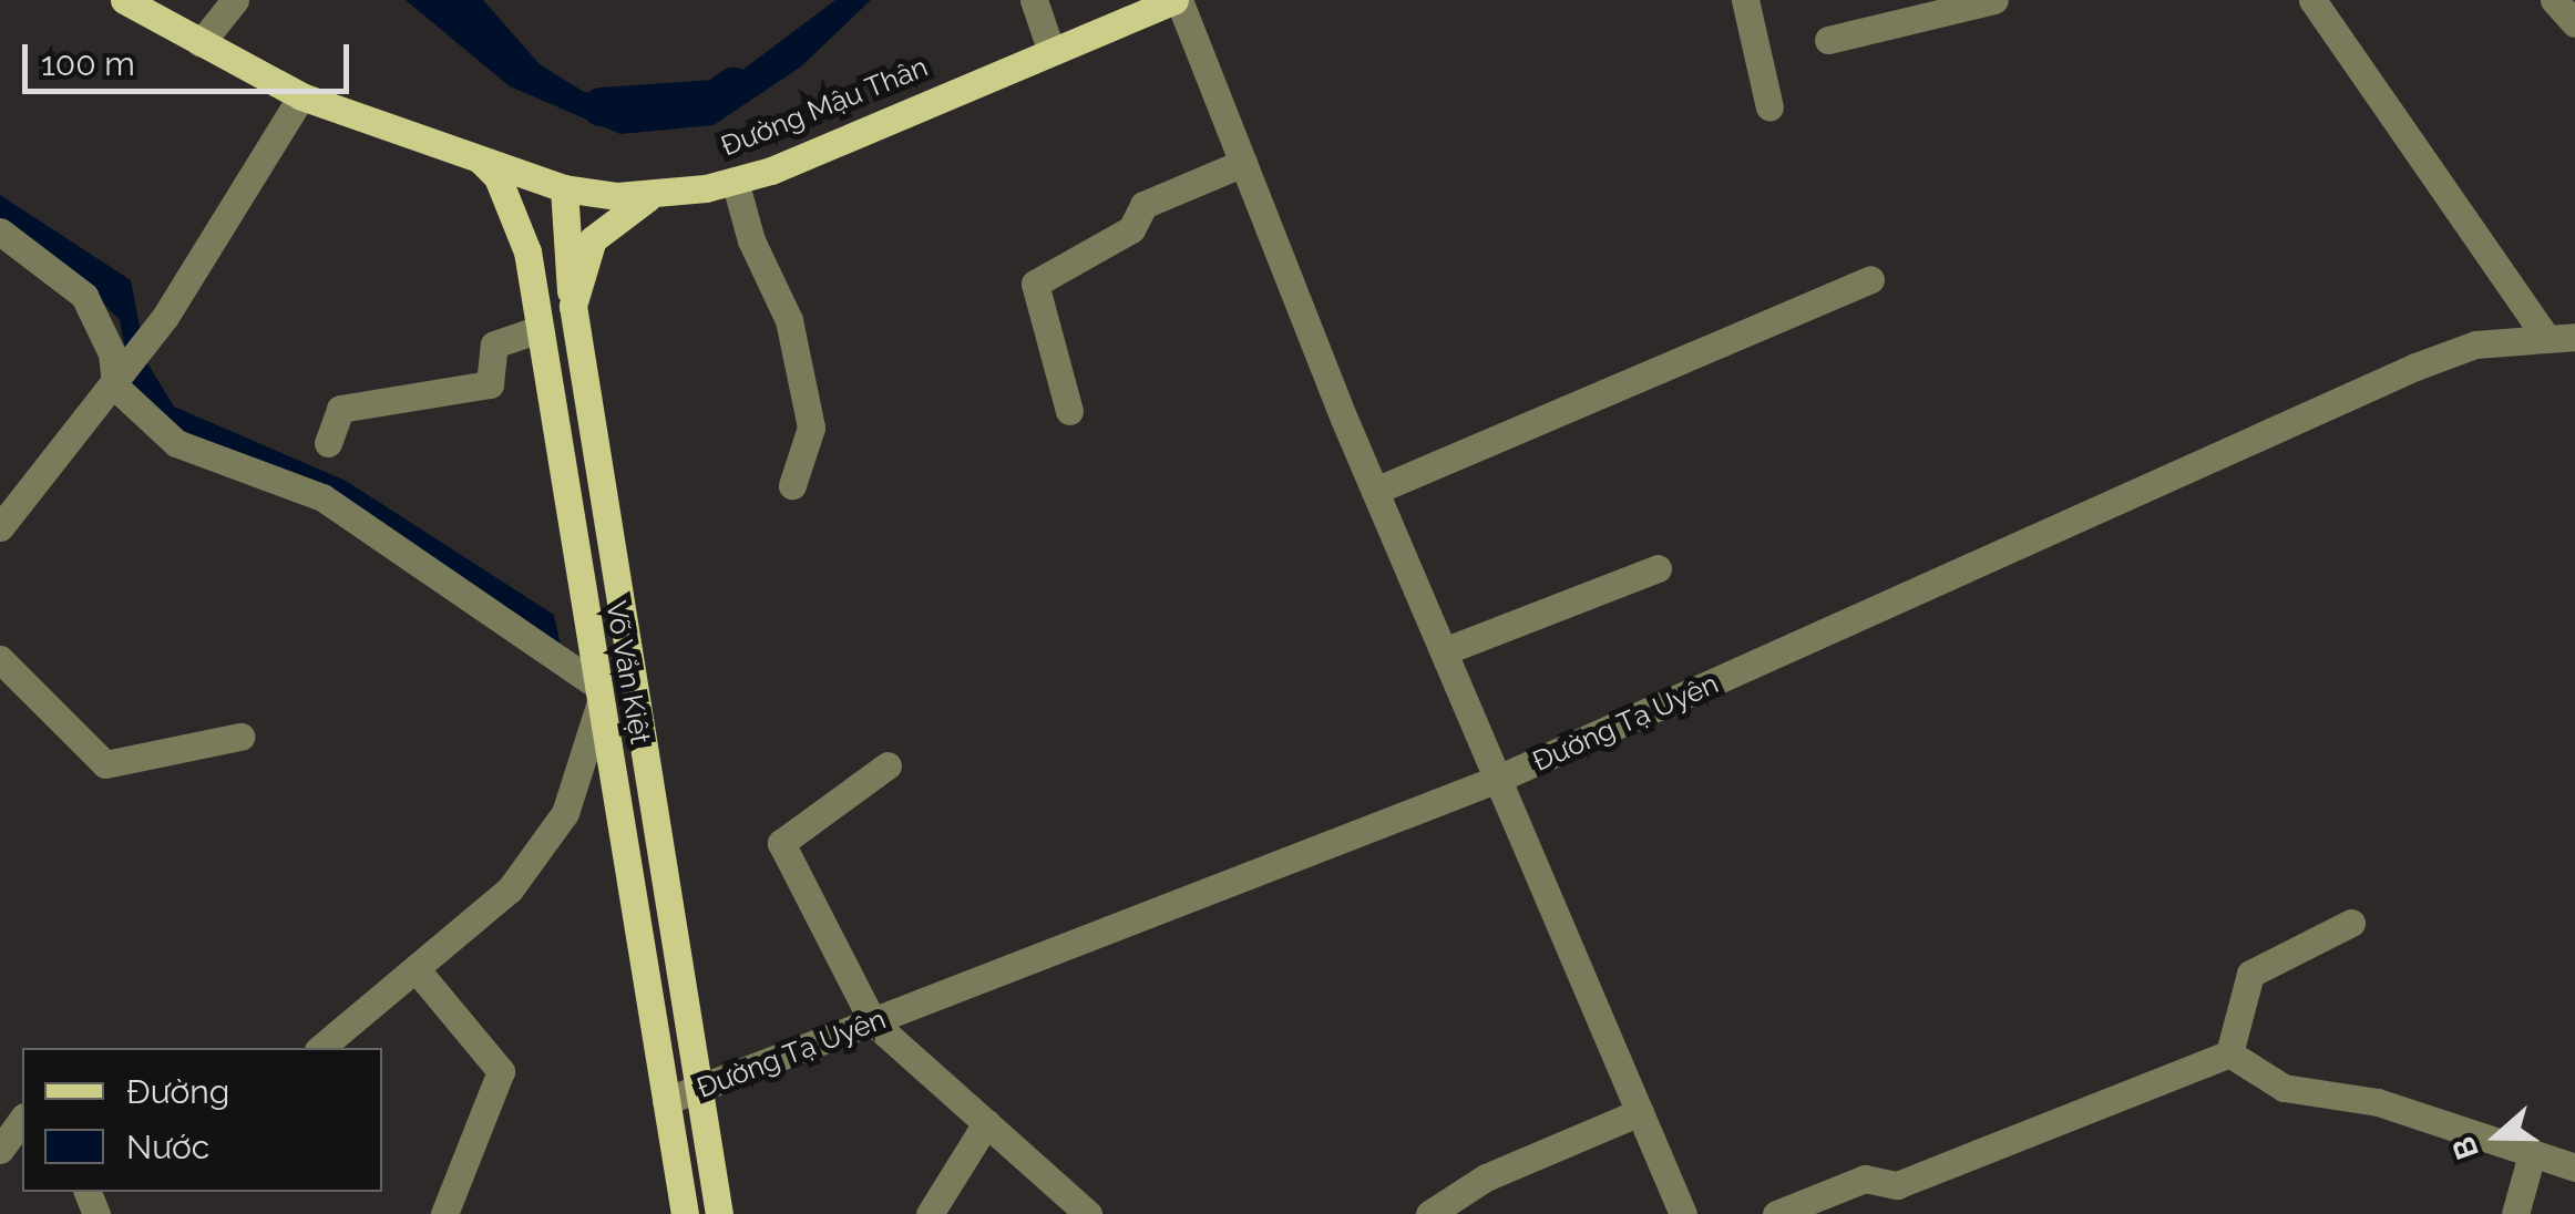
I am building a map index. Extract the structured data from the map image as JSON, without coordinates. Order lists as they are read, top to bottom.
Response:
{
  "streets": {
    "main road": ["Đường Mậu Thân", "Võ Văn Kiệt"],
    "street": ["Đường Tạ Uyên"]
  },
  "crossings": [
    ["Đường Mậu Thân", "Võ Văn Kiệt"],
    ["Võ Văn Kiệt", "Đường Tạ Uyên"]
  ],
  "legend": ["Đường", "Nước"],
  "scale_bar": "100 m",
  "north": "left"
}
